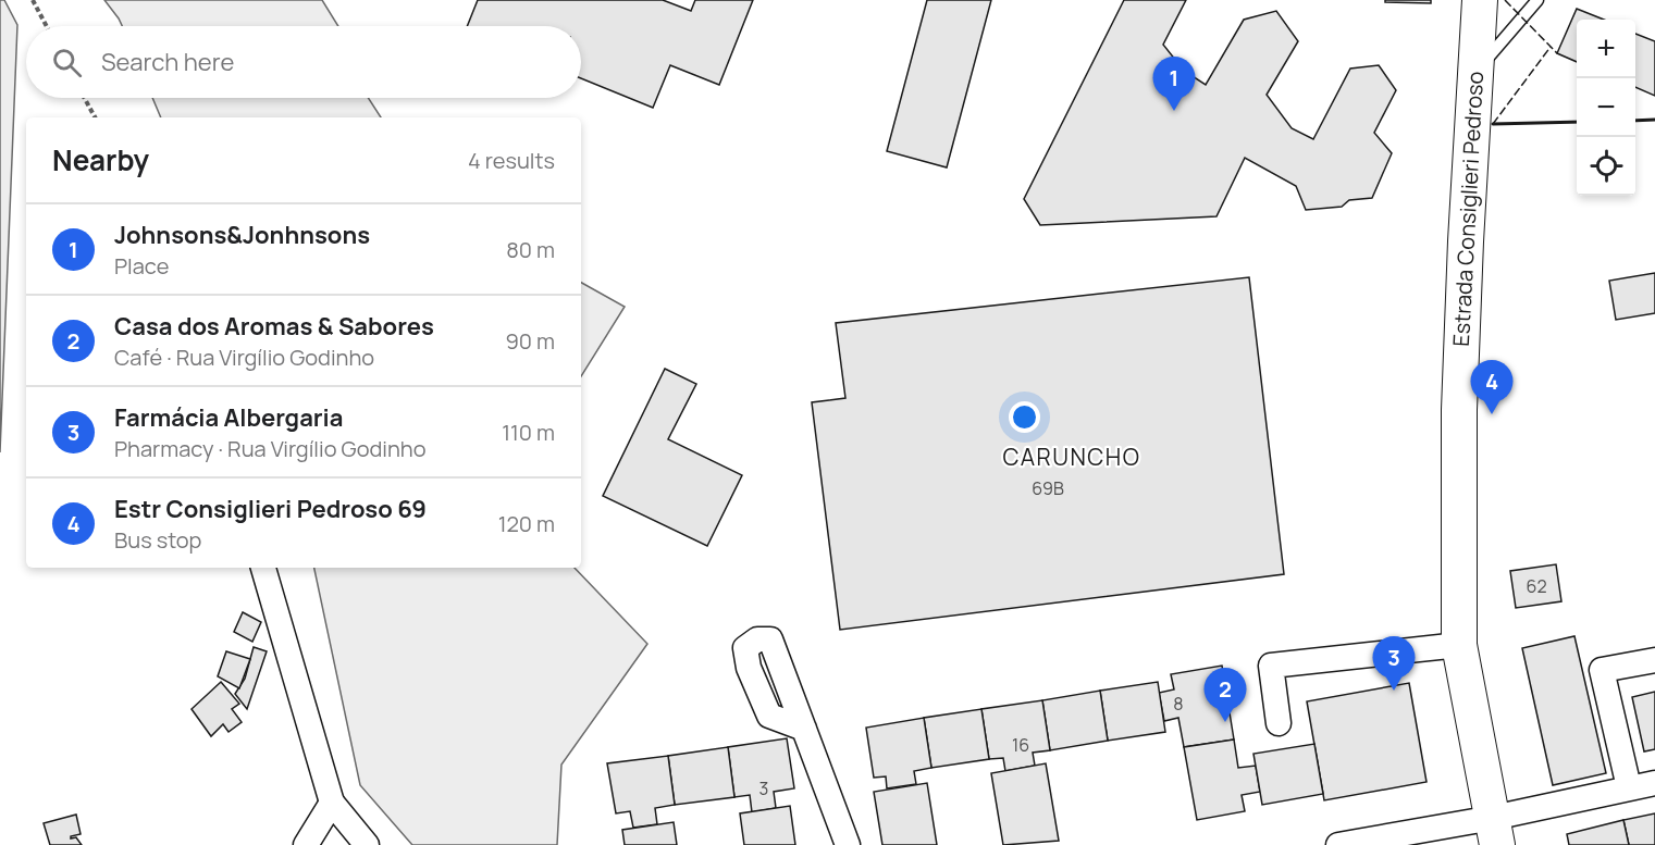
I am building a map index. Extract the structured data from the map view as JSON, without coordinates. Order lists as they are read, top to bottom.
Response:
{
  "streets": {
    "main road": ["Estrada Consiglieri Pedroso"]
  },
  "districts": ["CARUNCHO"],
  "house_numbers": [
    "69B",
    "62",
    "8",
    "16",
    "3"
  ],
  "page": {
    "map_buttons": ["+", "−"],
    "search": "Search here",
    "pins": [
      "1",
      "4",
      "3",
      "2"
    ],
    "heading": ["Nearby", "4 results"],
    "list": [
      {
        "mark": "1",
        "name": "Johnsons&Jonhnsons",
        "note": "Place",
        "value": "80 m"
      },
      {
        "mark": "2",
        "name": "Casa dos Aromas & Sabores",
        "note": "Café · Rua Virgílio Godinho",
        "value": "90 m"
      },
      {
        "mark": "3",
        "name": "Farmácia Albergaria",
        "note": "Pharmacy · Rua Virgílio Godinho",
        "value": "110 m"
      },
      {
        "mark": "4",
        "name": "Estr Consiglieri Pedroso 69",
        "note": "Bus stop",
        "value": "120 m"
      }
    ]
  }
}
